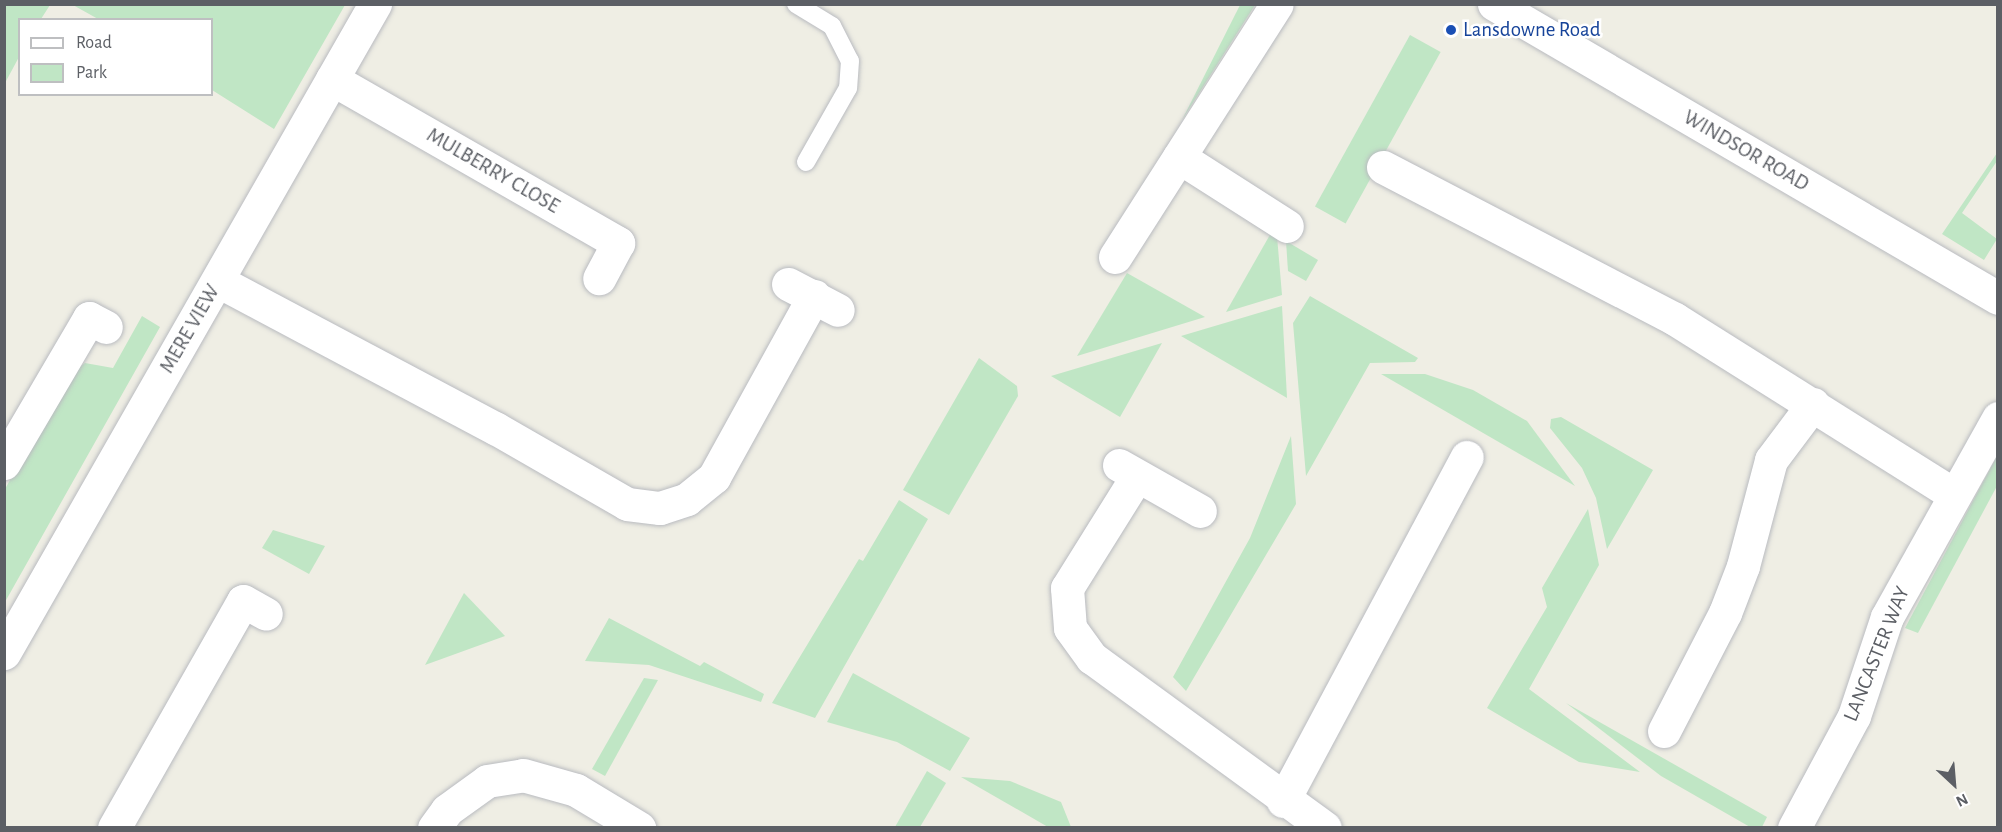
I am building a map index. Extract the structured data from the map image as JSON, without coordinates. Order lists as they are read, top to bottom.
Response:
{
  "streets": {
    "street": [
      "WINDSOR ROAD",
      "MULBERRY CLOSE",
      "MERE VIEW",
      "LANCASTER WAY"
    ]
  },
  "crossings": [
    ["MULBERRY CLOSE", "MERE VIEW"]
  ],
  "places": ["Lansdowne Road"],
  "legend": ["Road", "Park"],
  "north": "bottom right"
}
